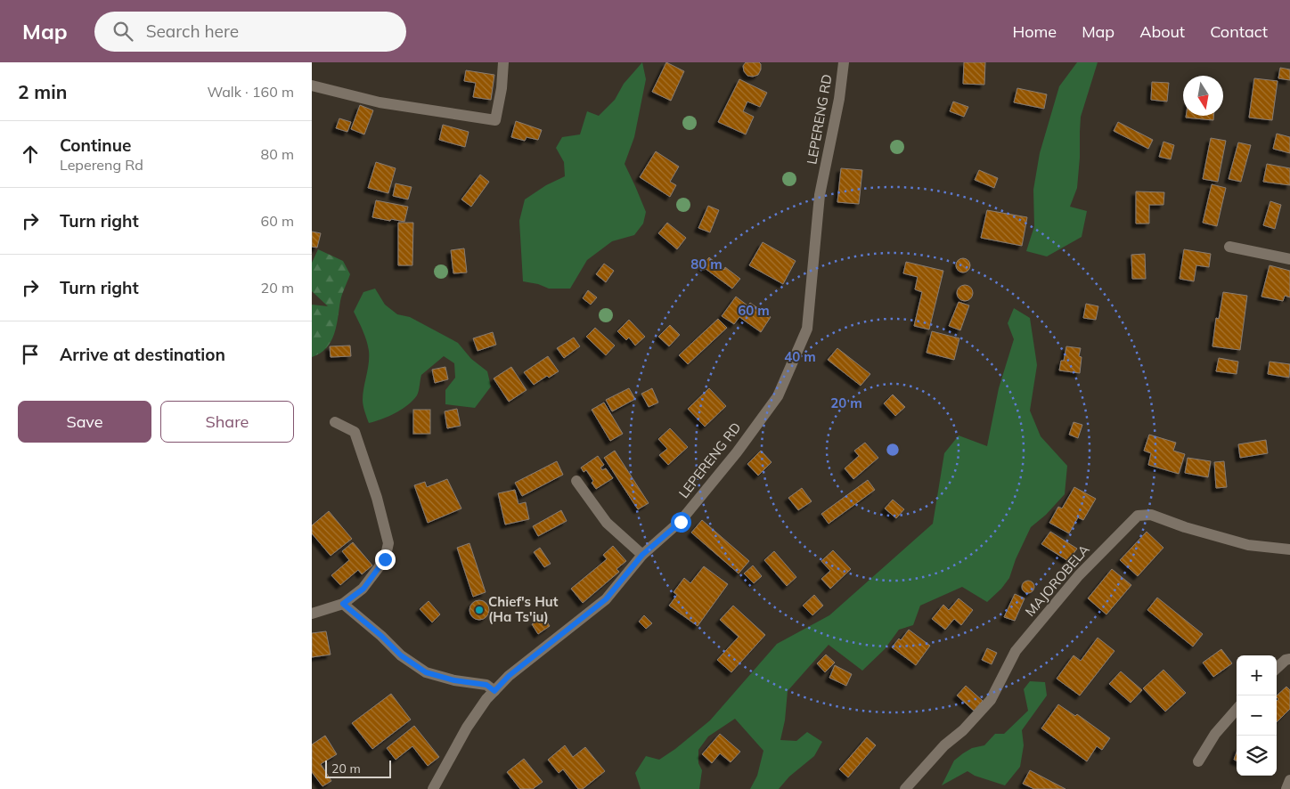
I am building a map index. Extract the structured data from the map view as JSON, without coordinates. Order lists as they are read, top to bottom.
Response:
{
  "streets": {
    "street": ["LEPERENG RD", "MAJOROBELA"]
  },
  "places": ["Chief's Hut (Ha Ts'iu)"],
  "scale_bar": "20 m",
  "north": "bottom",
  "page": {
    "header": "Map",
    "search": "Search here",
    "nav": [
      "Home",
      "Map",
      "About",
      "Contact"
    ],
    "heading": ["2 min", "Walk · 160 m"],
    "list": [
      ["Continue", "Lepereng Rd", "80 m"],
      ["Turn right", "60 m"],
      ["Turn right", "20 m"],
      "Arrive at destination"
    ],
    "buttons": ["Save", "Share"],
    "map_buttons": ["+", "−"],
    "scale": "20 m"
  },
  "rings": [
    "80 m",
    "60 m",
    "40 m",
    "20 m"
  ]
}
